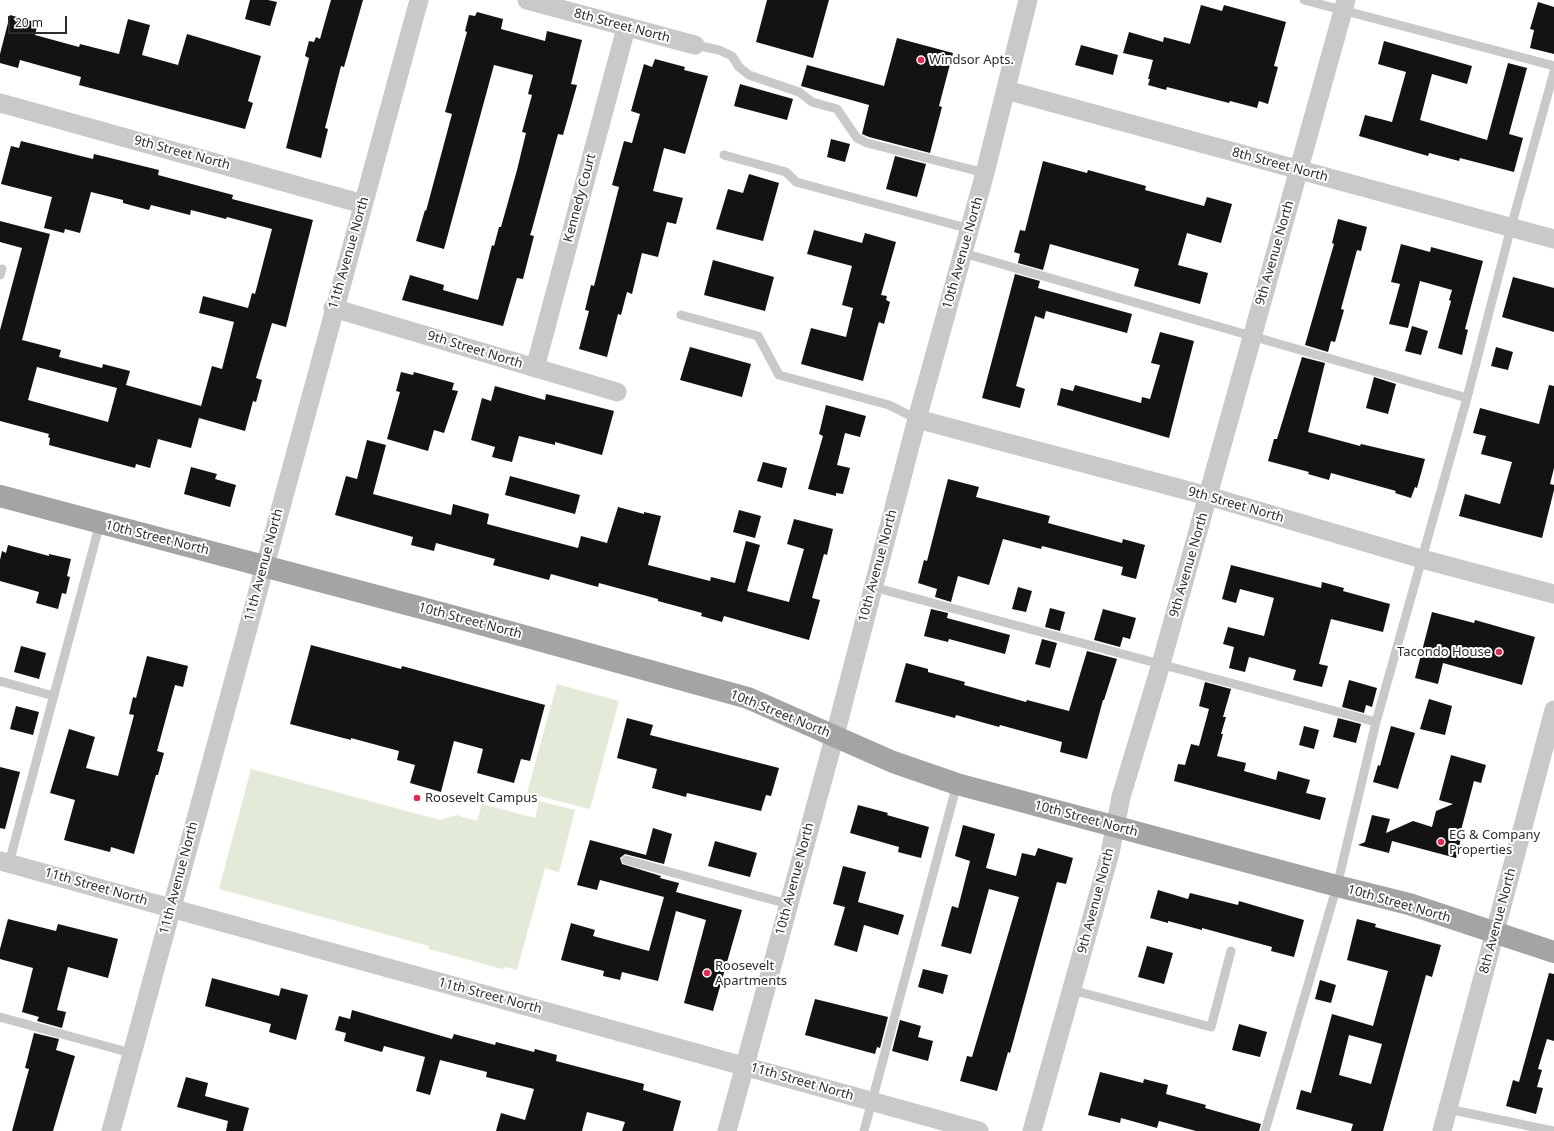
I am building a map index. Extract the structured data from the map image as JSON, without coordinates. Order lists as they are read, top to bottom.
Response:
{
  "streets": {
    "main road": ["10th Street North"],
    "street": [
      "8th Street North",
      "9th Street North",
      "Kennedy Court",
      "11th Avenue North",
      "10th Avenue North",
      "9th Avenue North",
      "11th Street North",
      "8th Avenue North"
    ]
  },
  "crossings": [
    ["8th Street North", "Kennedy Court"],
    ["8th Street North", "10th Avenue North"],
    ["8th Street North", "9th Avenue North"],
    ["9th Street North", "Kennedy Court"],
    ["9th Street North", "11th Avenue North"],
    ["9th Street North", "10th Avenue North"],
    ["9th Street North", "9th Avenue North"],
    ["11th Avenue North", "10th Street North"],
    ["11th Avenue North", "11th Street North"],
    ["10th Avenue North", "10th Street North"],
    ["10th Avenue North", "11th Street North"],
    ["9th Avenue North", "10th Street North"],
    ["10th Street North", "8th Avenue North"]
  ],
  "places": [
    "Windsor Apts.",
    "Tacondo House",
    "Roosevelt Campus",
    "EG & Company Properties",
    "Roosevelt Apartments"
  ],
  "scale_bar": "20 m"
}
